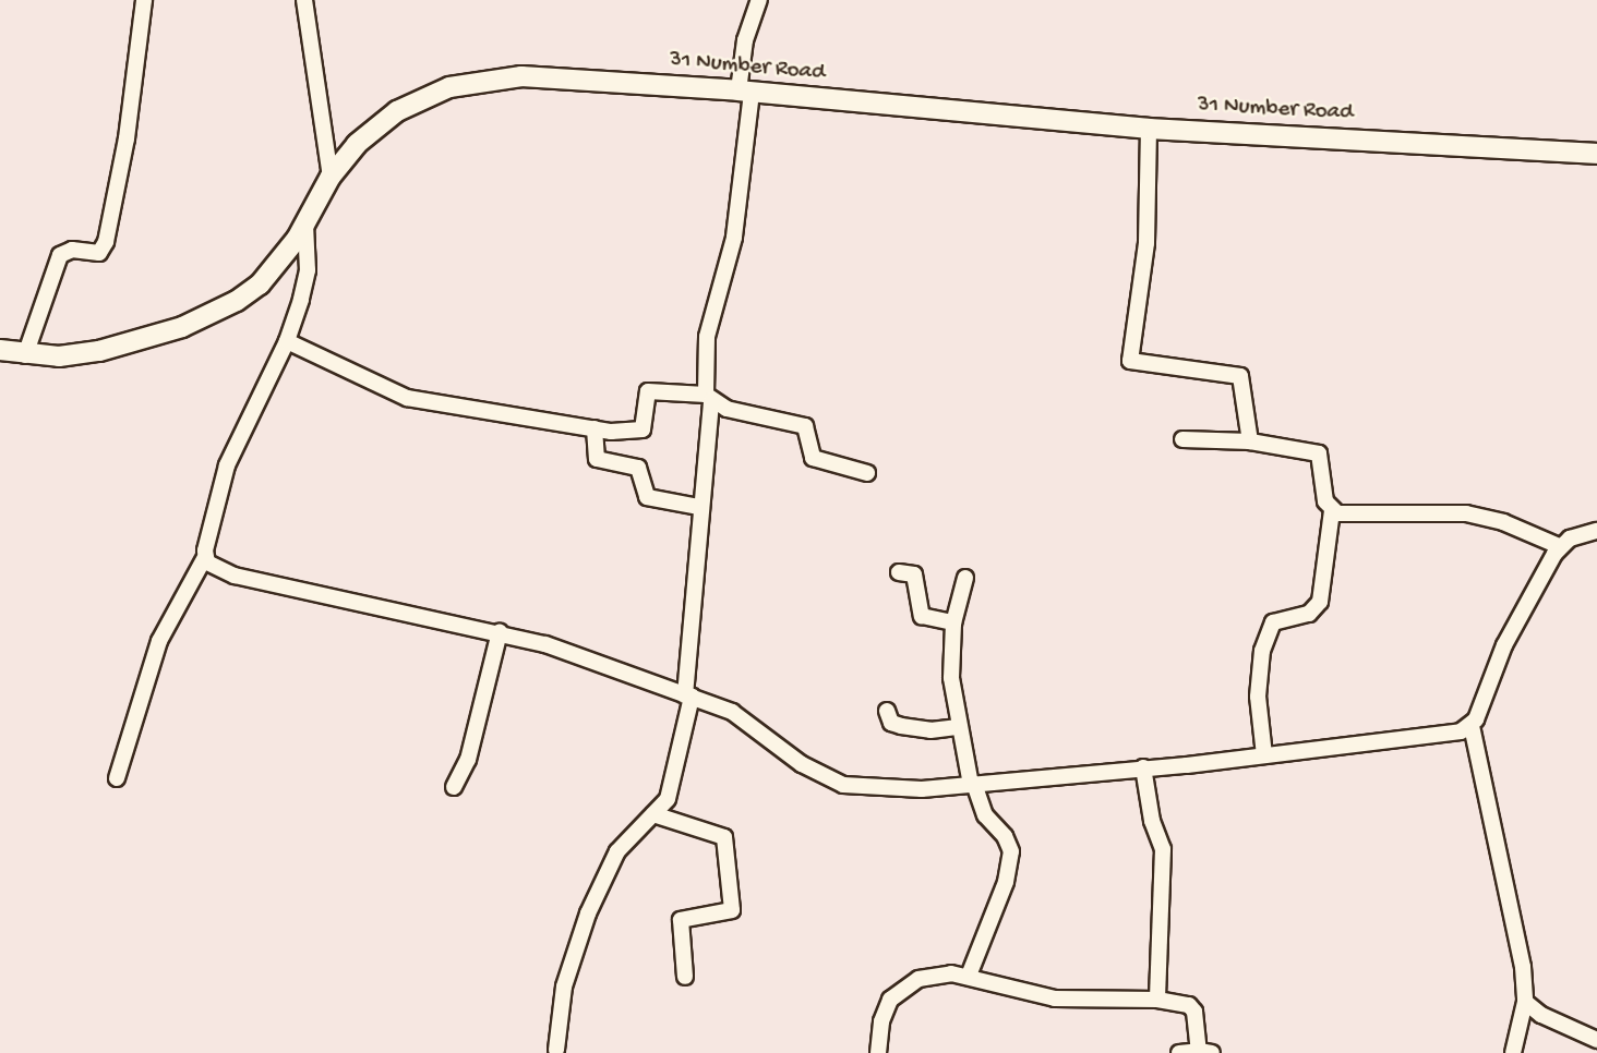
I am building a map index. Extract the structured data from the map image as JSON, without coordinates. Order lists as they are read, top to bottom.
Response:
{
  "streets": {
    "main road": ["31 Number Road"]
  }
}
